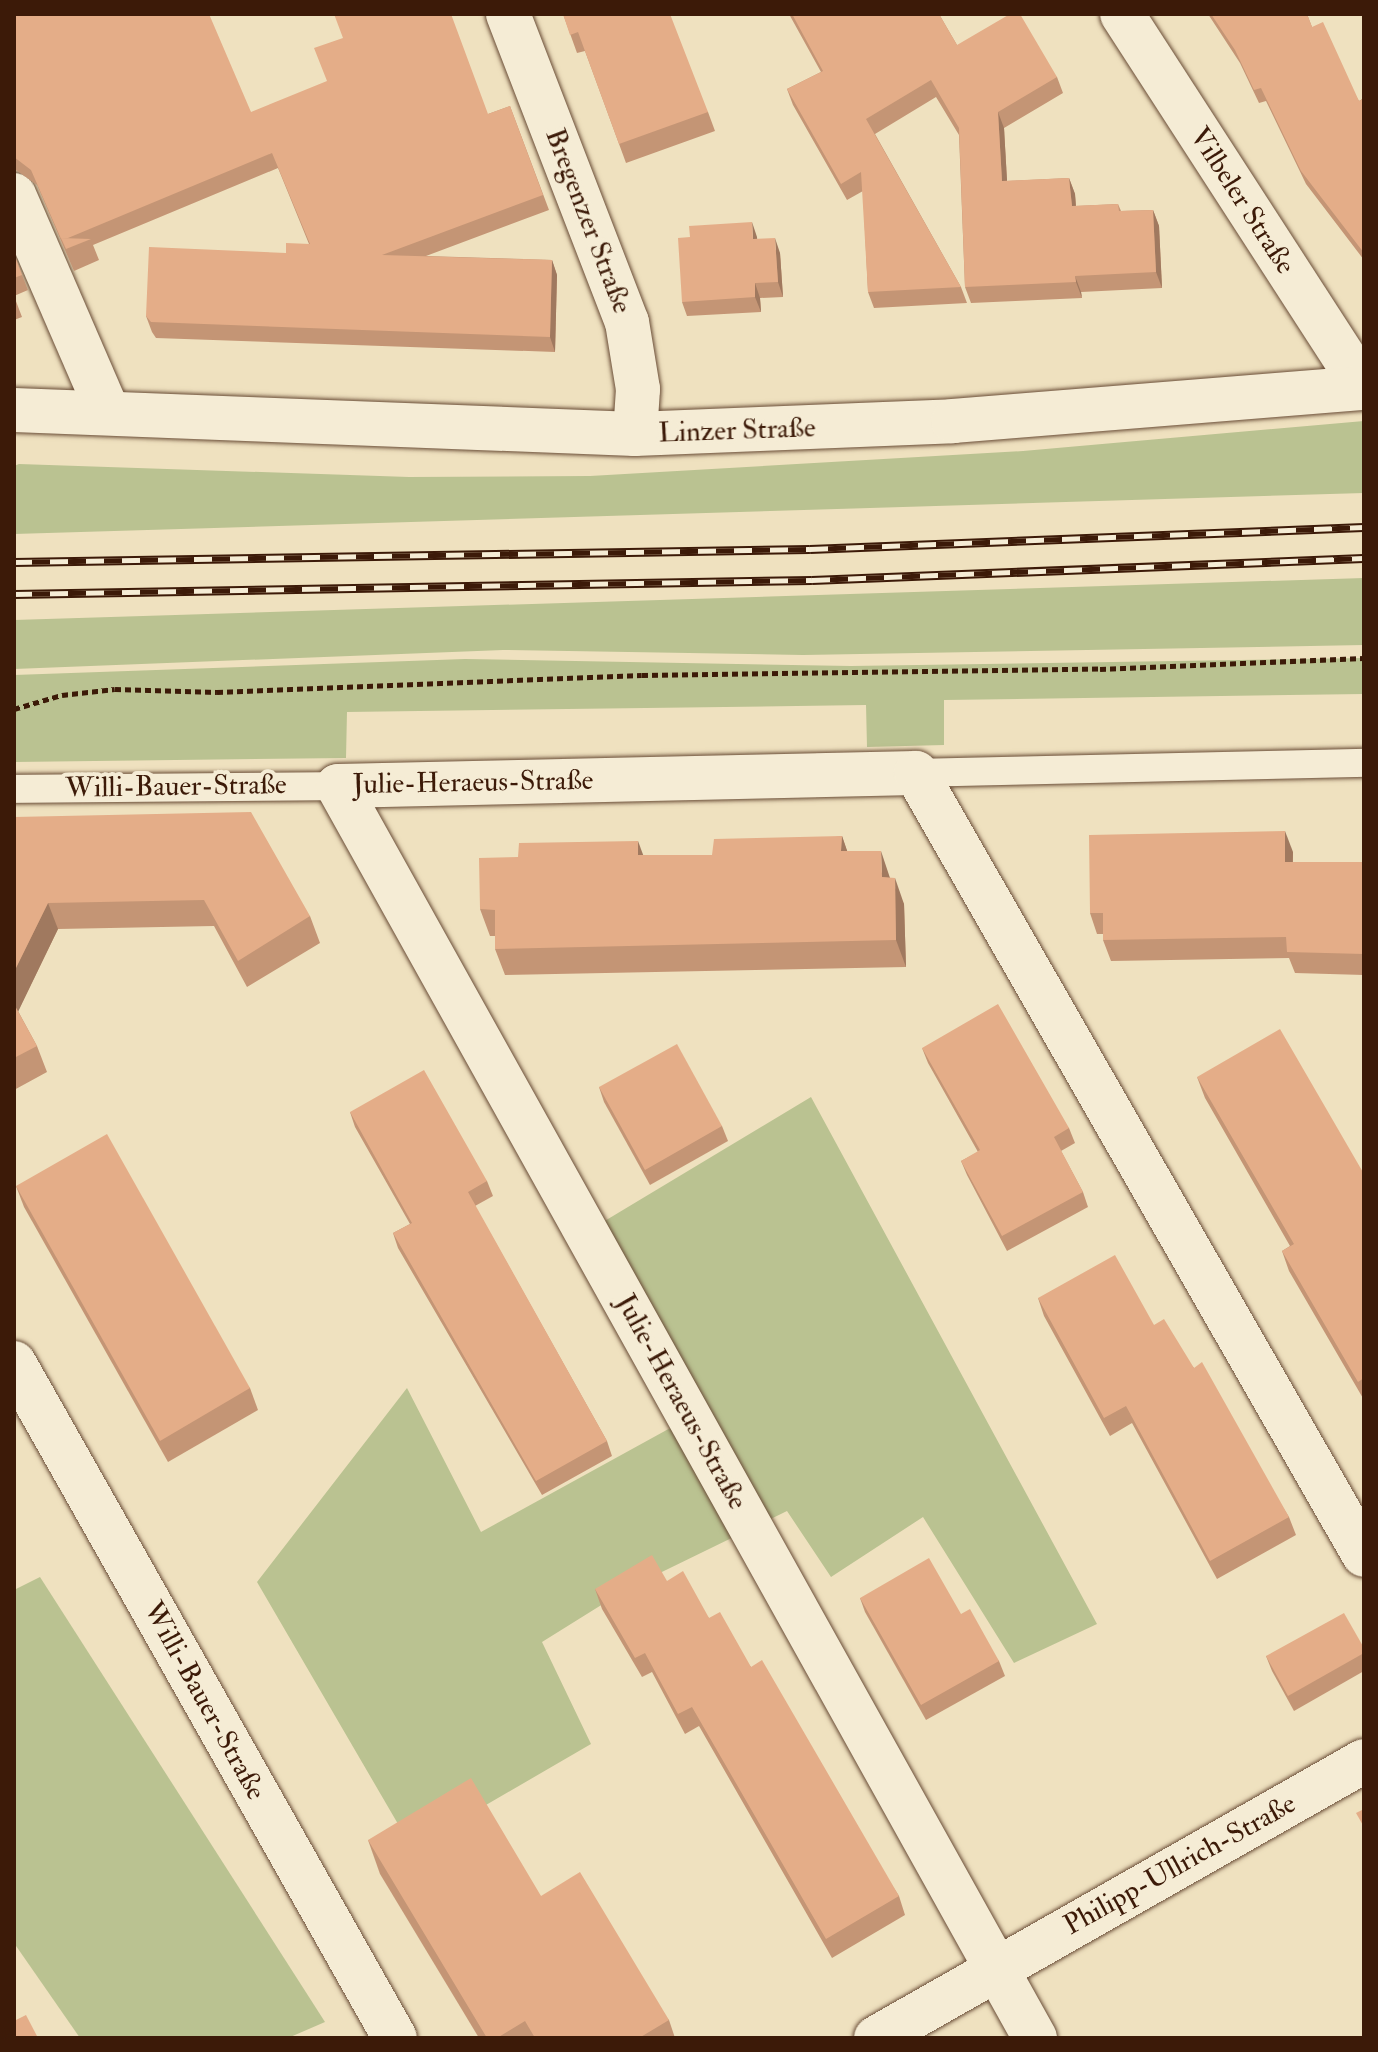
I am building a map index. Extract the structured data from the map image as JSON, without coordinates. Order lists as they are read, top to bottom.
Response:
{
  "streets": {
    "street": [
      "Vilbeler Straße",
      "Bregenzer Straße",
      "Linzer Straße",
      "Julie-Heraeus-Straße",
      "Willi-Bauer-Straße",
      "Philipp-Ullrich-Straße"
    ]
  },
  "crossings": [
    ["Vilbeler Straße", "Linzer Straße"],
    ["Bregenzer Straße", "Linzer Straße"],
    ["Julie-Heraeus-Straße", "Willi-Bauer-Straße"],
    ["Julie-Heraeus-Straße", "Philipp-Ullrich-Straße"]
  ]
}
